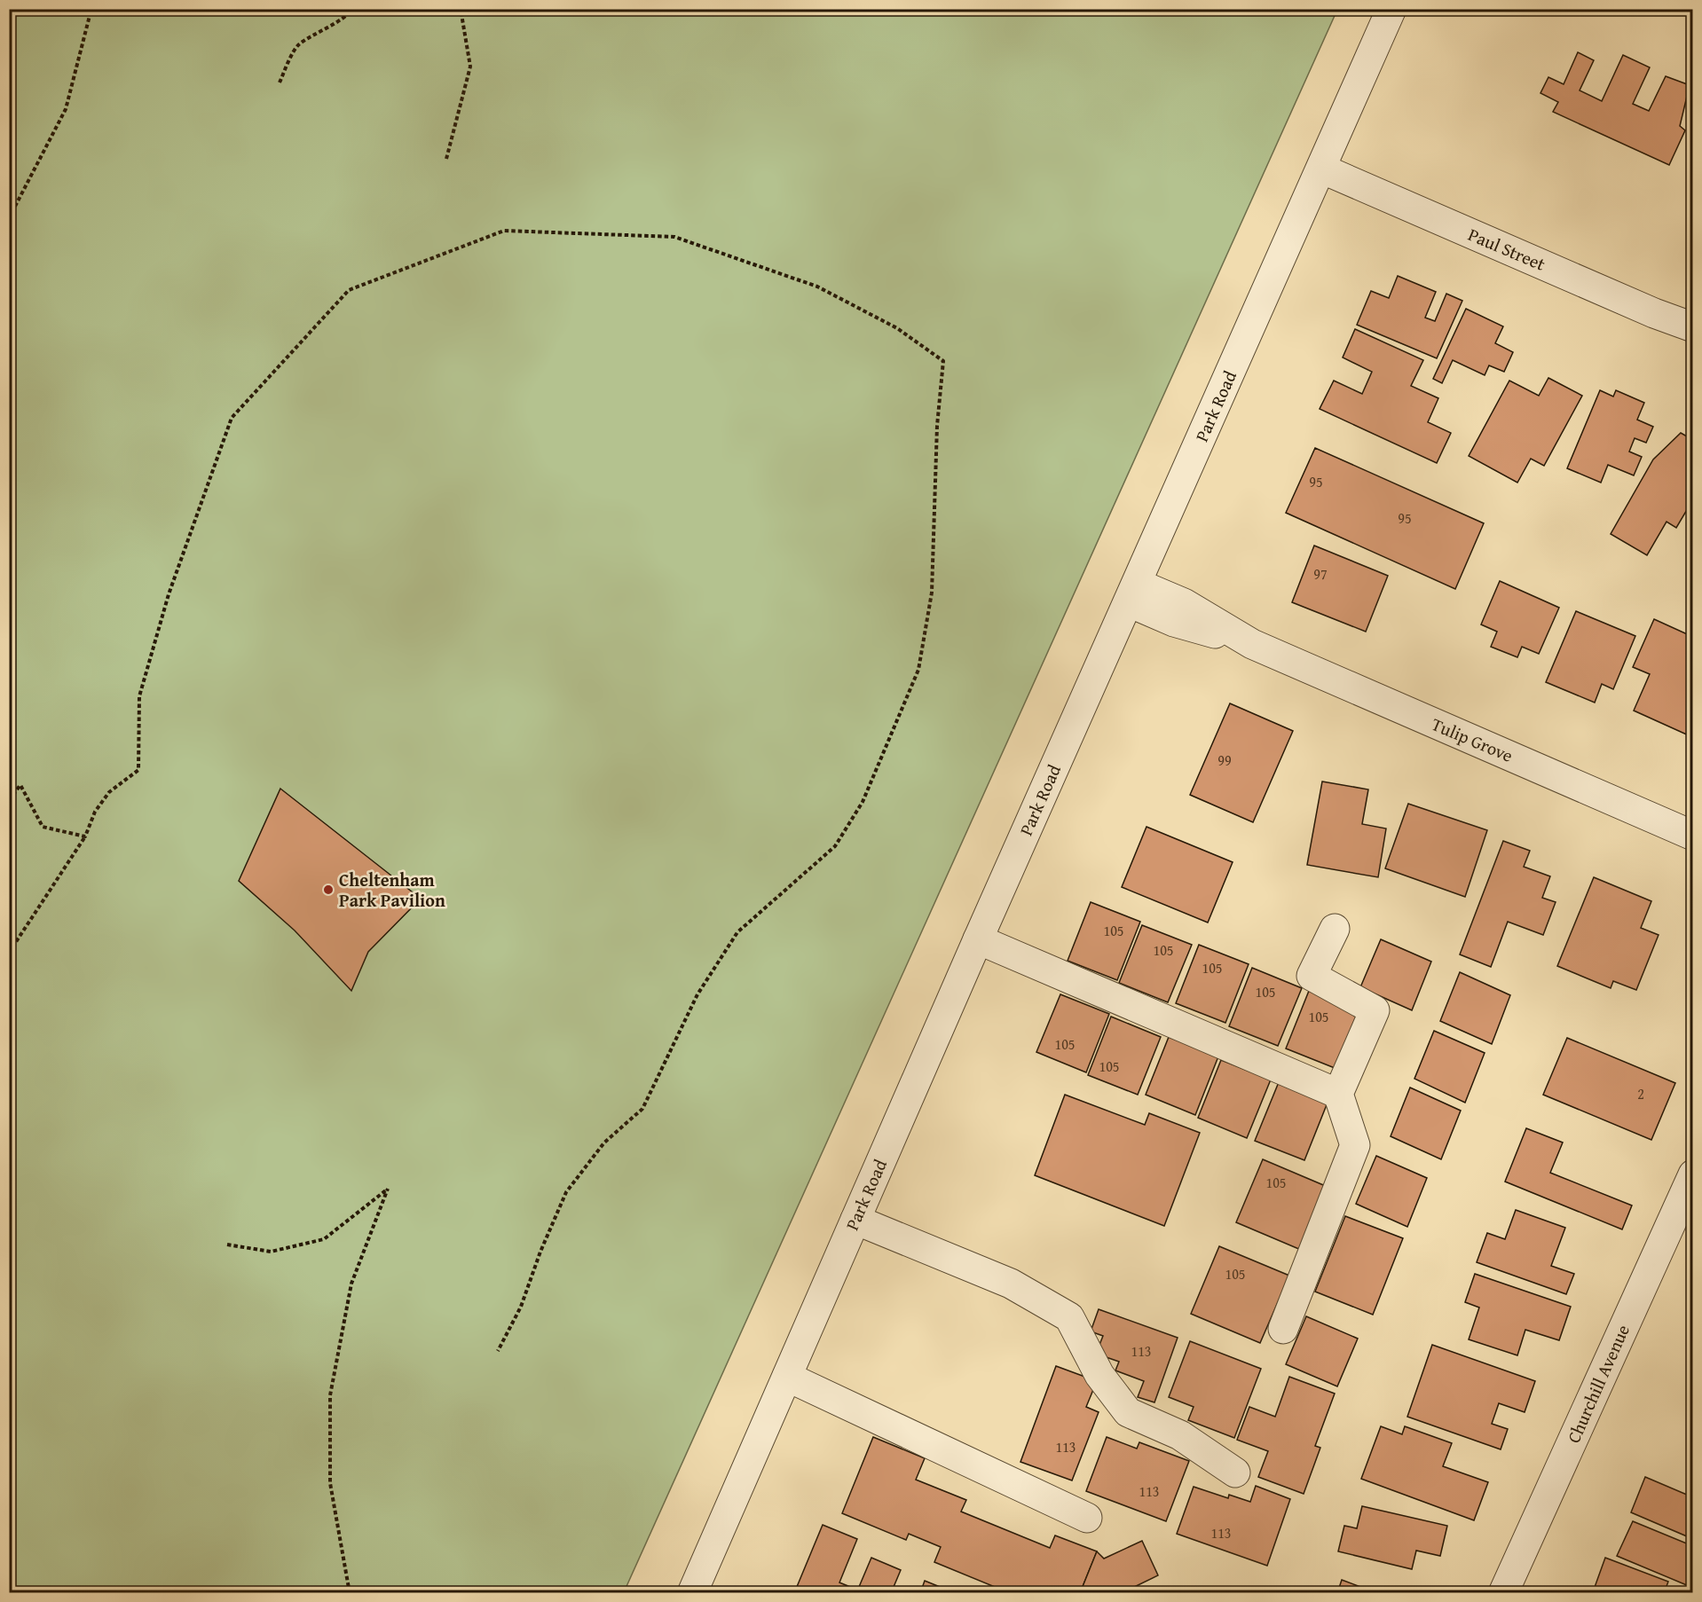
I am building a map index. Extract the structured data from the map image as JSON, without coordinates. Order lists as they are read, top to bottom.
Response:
{
  "streets": {
    "street": [
      "Paul Street",
      "Park Road",
      "Tulip Grove",
      "Churchill Avenue"
    ]
  },
  "crossings": [
    ["Paul Street", "Park Road"],
    ["Park Road", "Tulip Grove"]
  ],
  "places": ["Cheltenham Park Pavilion"],
  "house_numbers": [
    "95",
    "95",
    "97",
    "99",
    "105",
    "105",
    "105",
    "105",
    "105",
    "105",
    "105",
    "2",
    "105",
    "105",
    "113",
    "113",
    "113",
    "113"
  ]
}
